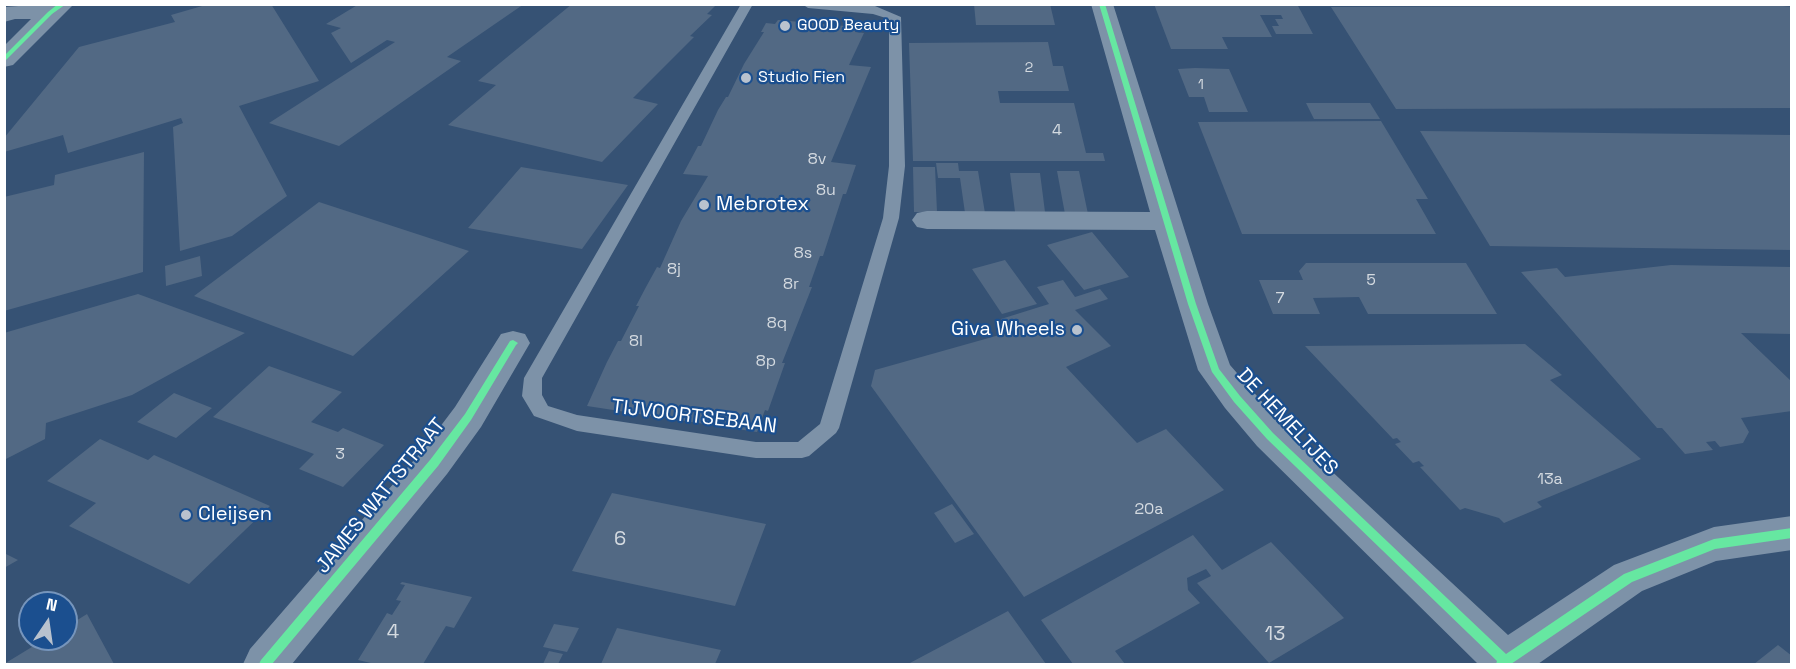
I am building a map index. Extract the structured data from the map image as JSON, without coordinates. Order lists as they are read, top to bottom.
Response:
{
  "streets": {
    "street": ["DE HEMELTJES", "JAMES WATTSTRAAT"],
    "lane": ["TIJVOORTSEBAAN"]
  },
  "places": [
    "GOOD Beauty",
    "Studio Fien",
    "Mebrotex",
    "Giva Wheels",
    "Cleijsen"
  ],
  "house_numbers": [
    "2",
    "1",
    "4",
    "8v",
    "8u",
    "8s",
    "8j",
    "5",
    "8r",
    "7",
    "8q",
    "8l",
    "8p",
    "3",
    "13a",
    "20a",
    "6",
    "4",
    "13"
  ],
  "north": "top"
}
